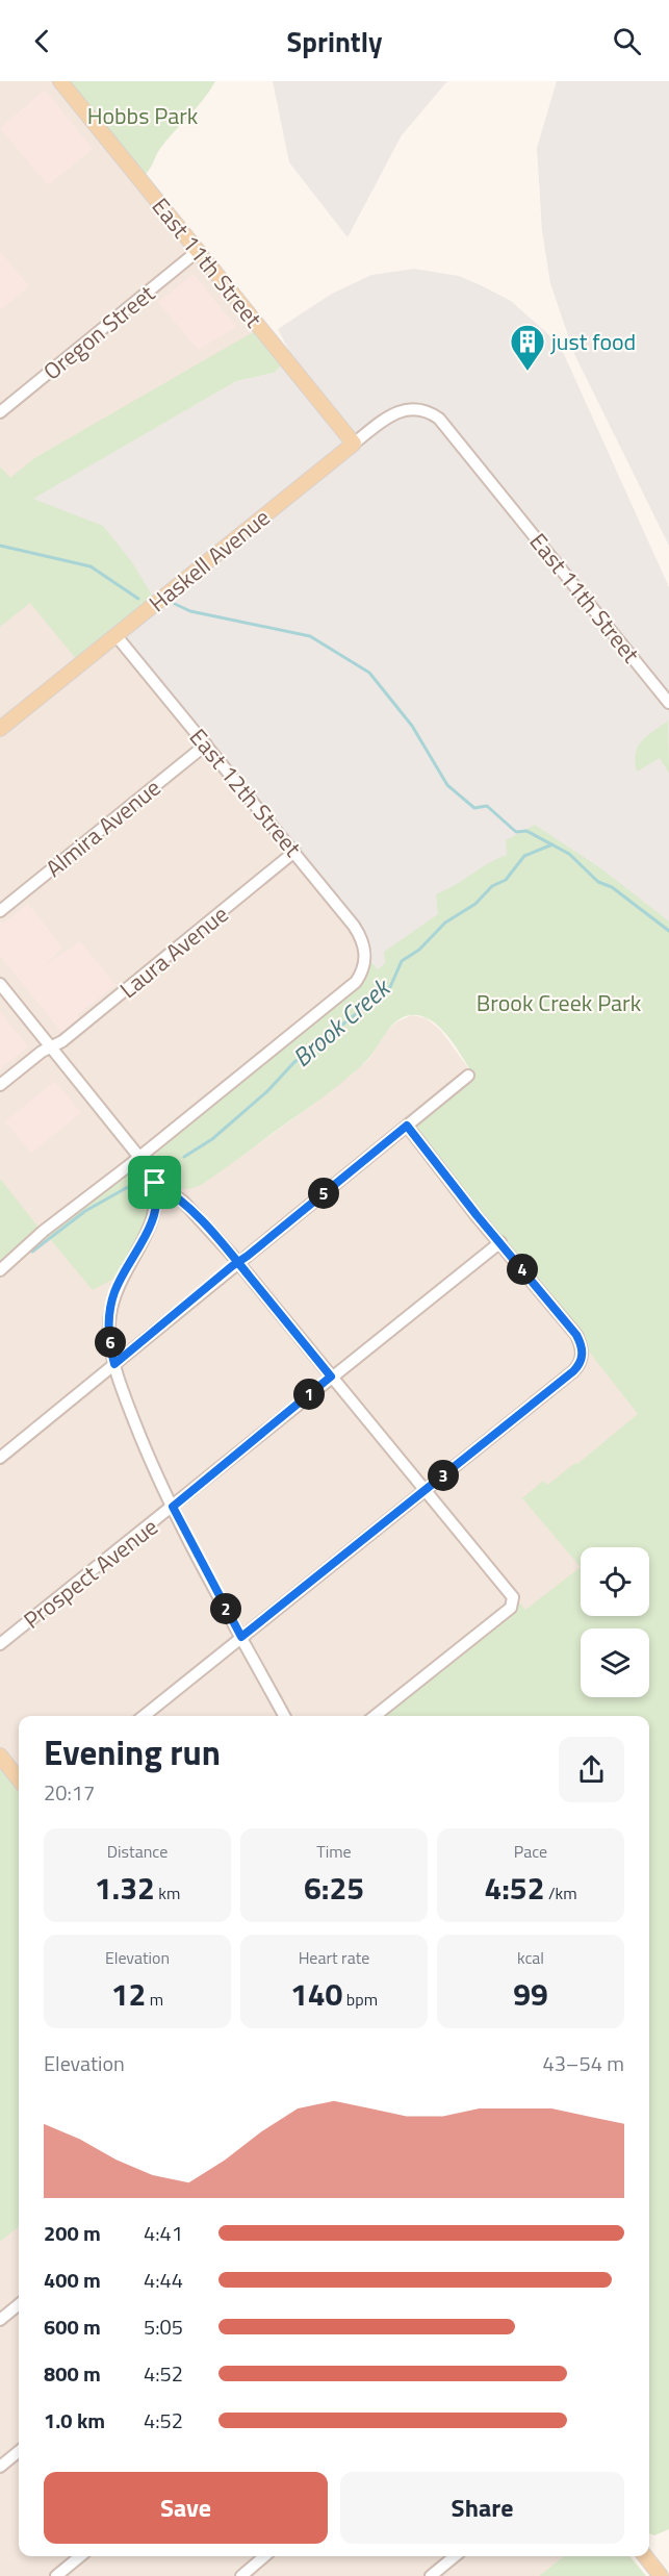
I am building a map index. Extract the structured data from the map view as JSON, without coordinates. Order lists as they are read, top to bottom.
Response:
{
  "streets": {
    "main road": ["East 11th Street", "Haskell Avenue"],
    "street": [
      "Oregon Street",
      "East 12th Street",
      "Almira Avenue",
      "Laura Avenue",
      "Prospect Avenue"
    ]
  },
  "crossings": [
    ["East 11th Street", "Oregon Street"],
    ["East 11th Street", "Haskell Avenue"],
    ["Haskell Avenue", "East 12th Street"],
    ["East 12th Street", "Almira Avenue"],
    ["East 12th Street", "Laura Avenue"]
  ],
  "water": ["Brook Creek"],
  "parks": ["Hobbs Park", "Brook Creek Park"],
  "places": {
    "building": ["just food"]
  },
  "page": {
    "header": "Sprintly",
    "pins": [
      "5",
      "4",
      "6",
      "1",
      "3",
      "2"
    ],
    "heading": ["Evening run", "20:17"],
    "stats": [
      ["Distance", "1.32 km"],
      ["Time", "6:25"],
      ["Pace", "4:52 /km"],
      ["Elevation", "12 m"],
      ["Heart rate", "140 bpm"],
      ["kcal", "99"]
    ],
    "chart": ["Elevation", "43–54 m"],
    "list": [
      {
        "name": "200 m",
        "note": "4:41"
      },
      {
        "name": "400 m",
        "note": "4:44"
      },
      {
        "name": "600 m",
        "note": "5:05"
      },
      {
        "name": "800 m",
        "note": "4:52"
      },
      {
        "name": "1.0 km",
        "note": "4:52"
      }
    ],
    "buttons": ["Save", "Share"]
  }
}
